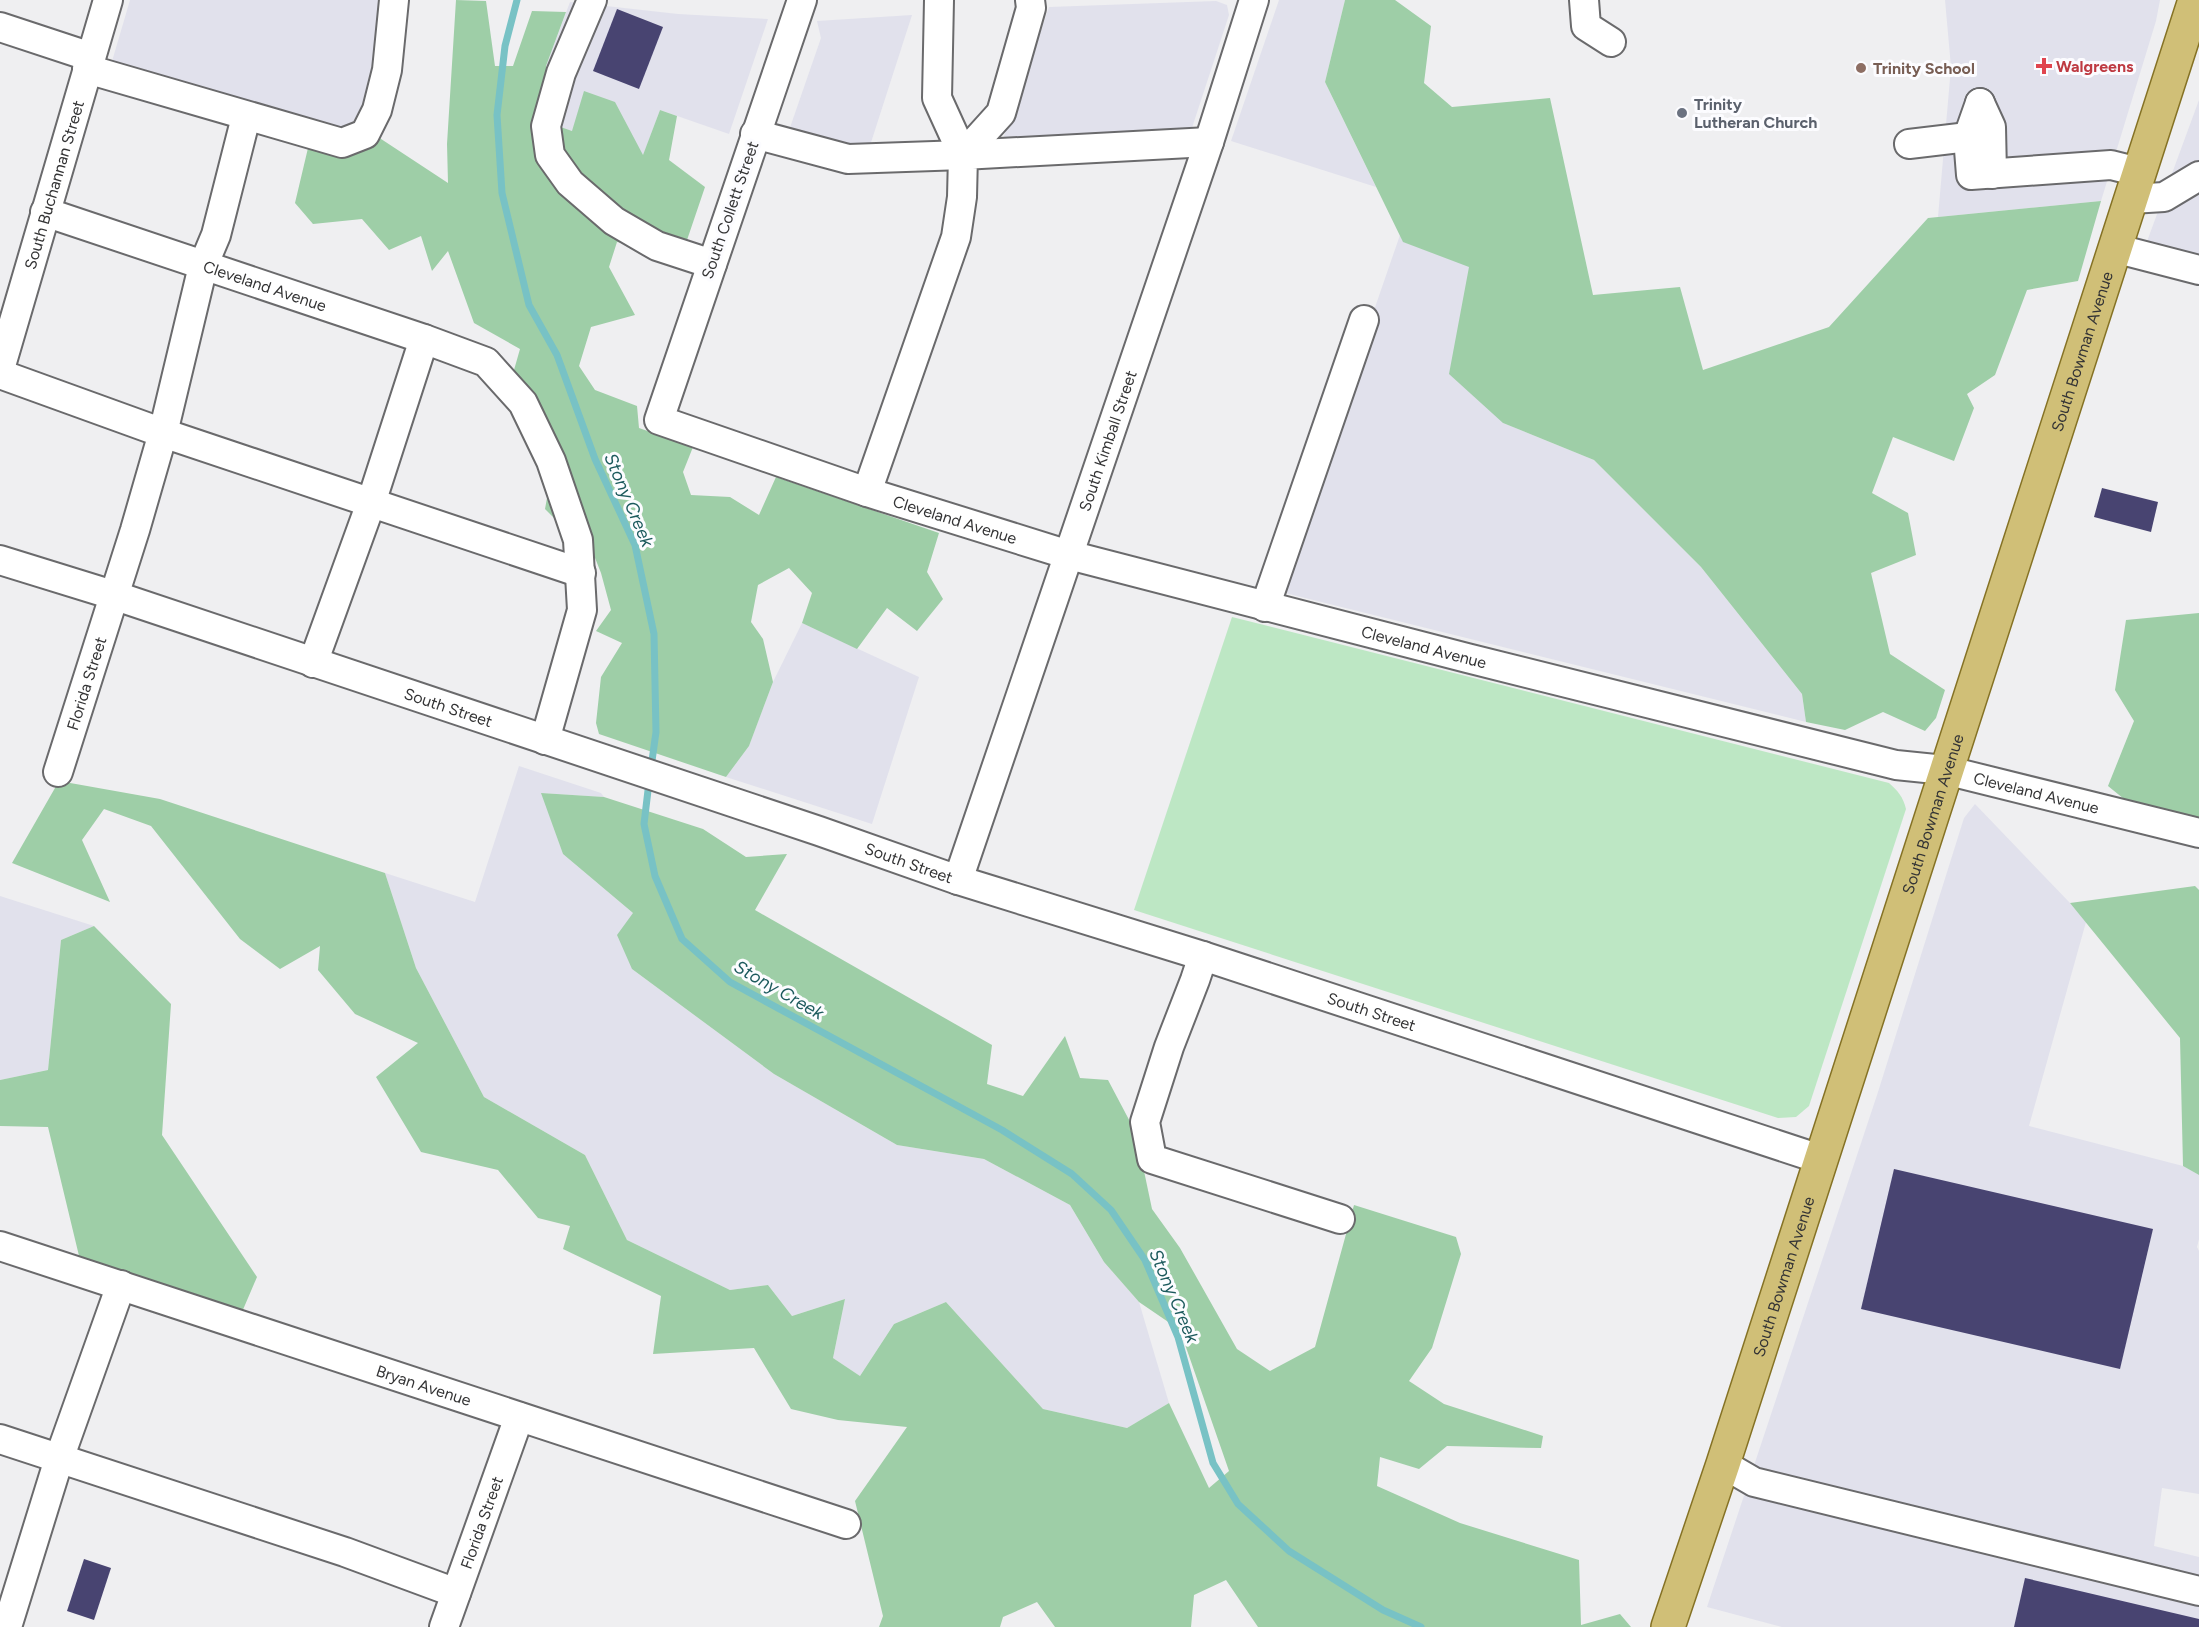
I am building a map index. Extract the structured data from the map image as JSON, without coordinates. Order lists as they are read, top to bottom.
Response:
{
  "streets": {
    "main road": ["South Bowman Avenue"],
    "street": [
      "South Buchannan Street",
      "South Collett Street",
      "Cleveland Avenue",
      "South Kimball Street",
      "Florida Street",
      "South Street",
      "Bryan Avenue"
    ]
  },
  "crossings": [
    ["South Buchannan Street", "Cleveland Avenue"],
    ["South Collett Street", "Cleveland Avenue"],
    ["Cleveland Avenue", "South Bowman Avenue"],
    ["Cleveland Avenue", "South Kimball Street"],
    ["Cleveland Avenue", "Florida Street"],
    ["South Bowman Avenue", "South Street"],
    ["South Kimball Street", "South Street"],
    ["Florida Street", "South Street"],
    ["Florida Street", "Bryan Avenue"]
  ],
  "water": ["Stony Creek"],
  "places": {
    "health": ["Walgreens"],
    "other": ["Trinity School", "Trinity Lutheran Church"]
  }
}
